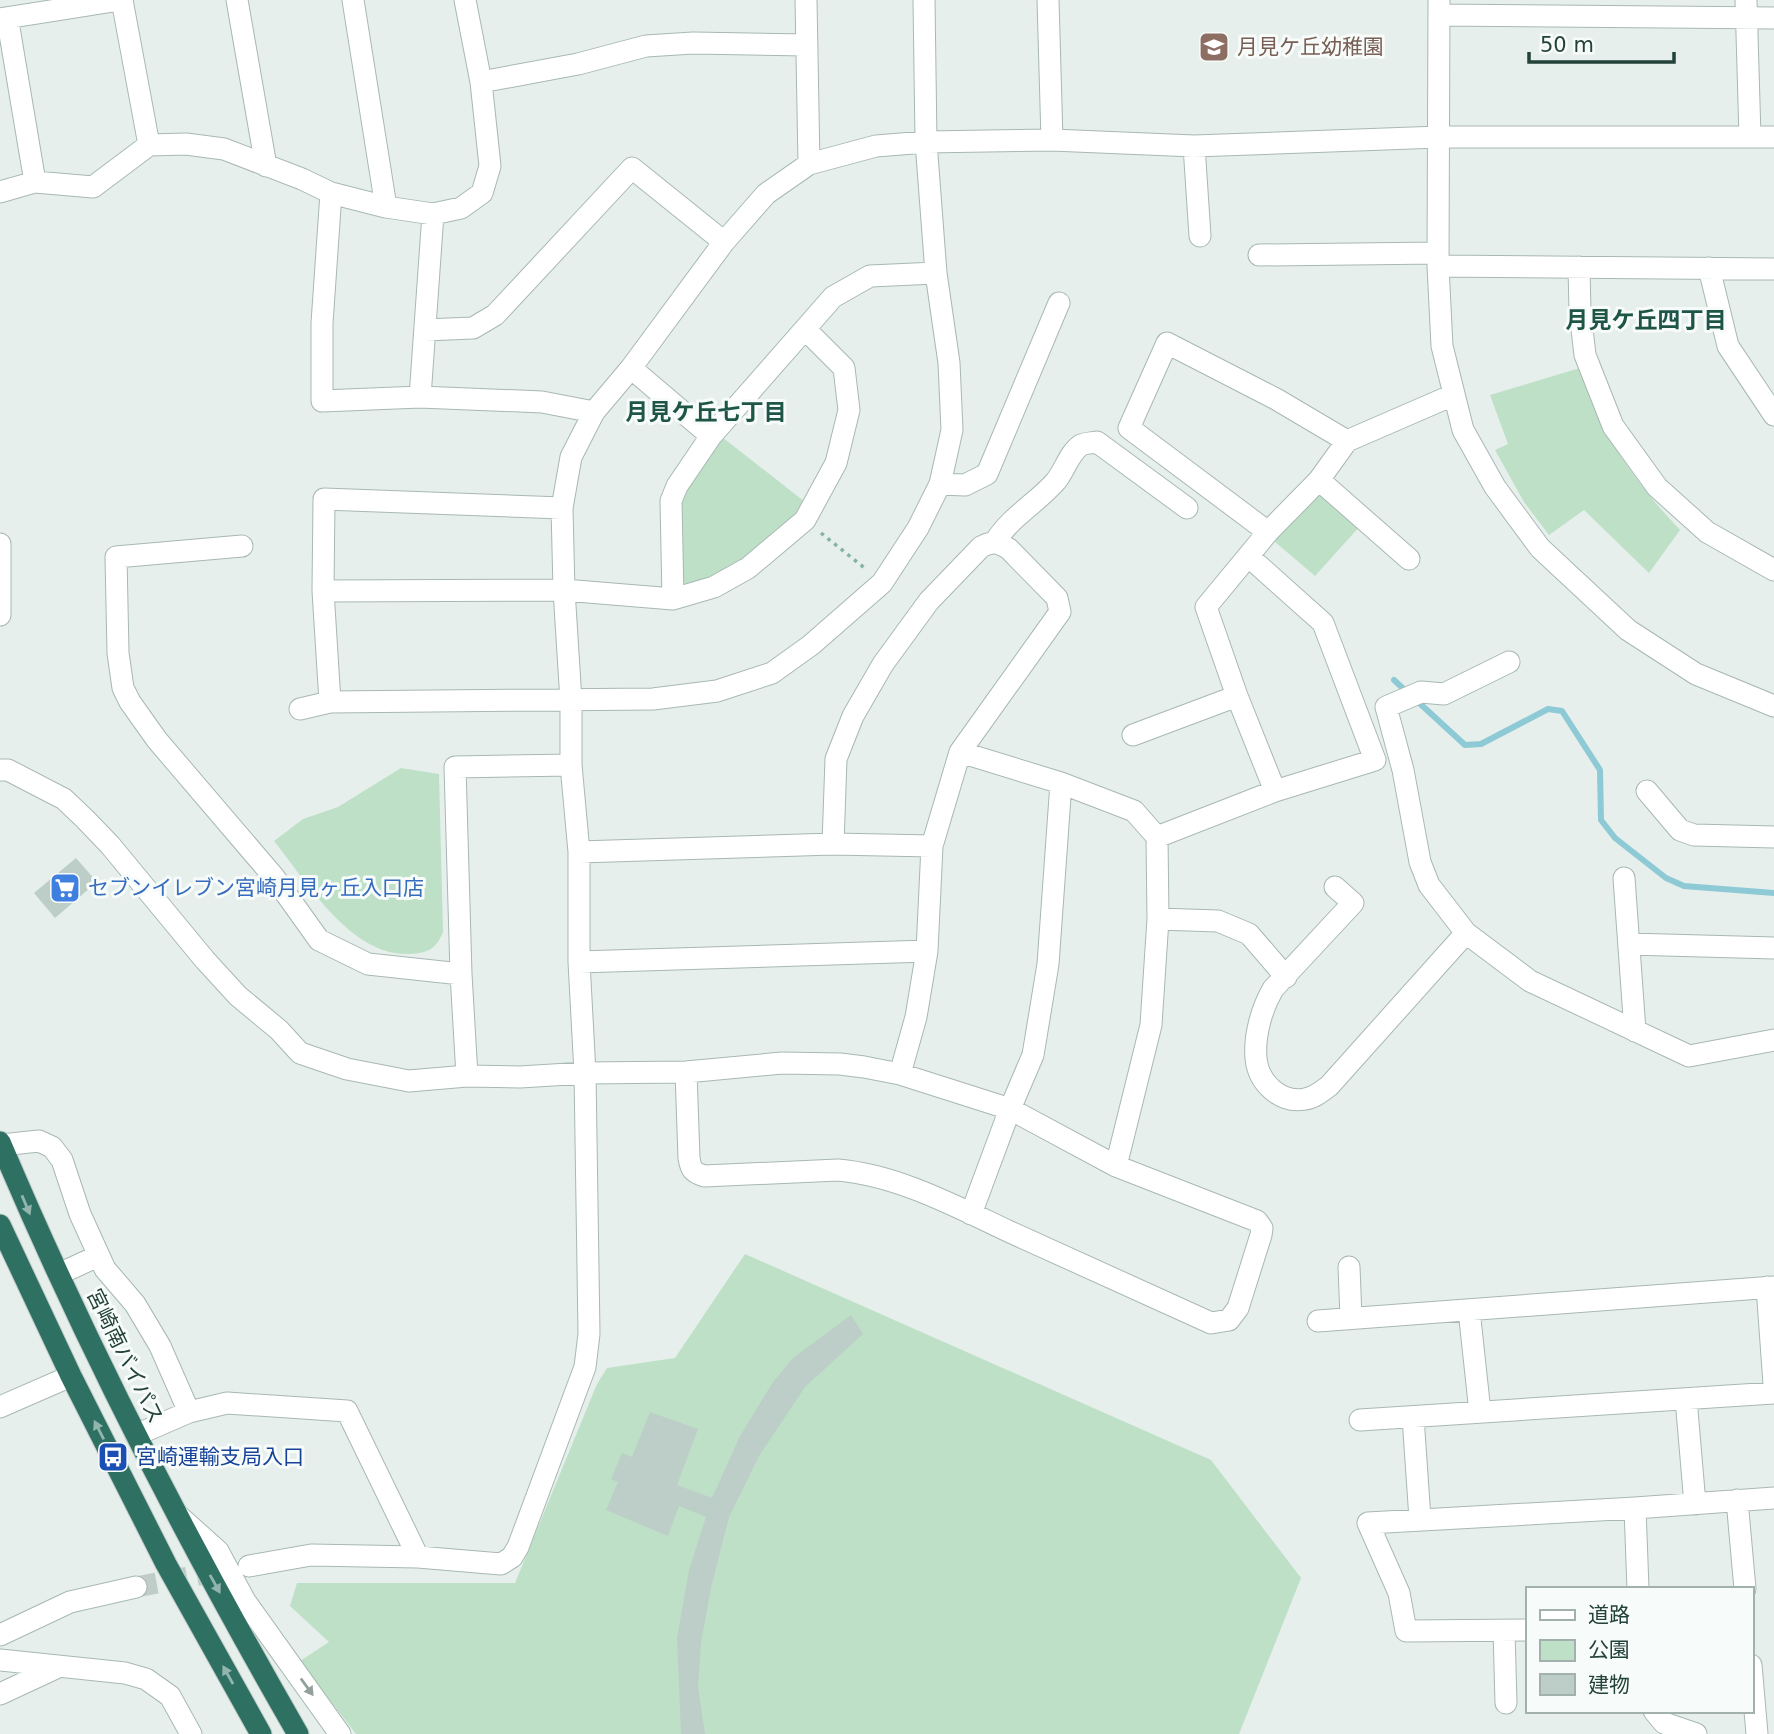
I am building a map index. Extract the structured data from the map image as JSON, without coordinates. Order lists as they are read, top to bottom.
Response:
{
  "streets": {
    "highway": ["宮崎南バイパス"]
  },
  "districts": ["月見ケ丘四丁目", "月見ケ丘七丁目"],
  "places": {
    "school or university": ["月見ケ丘幼稚園"],
    "supermarket": ["セブンイレブン宮崎月見ヶ丘入口店"],
    "bus stop": ["宮崎運輸支局入口"]
  },
  "legend": ["道路", "公園", "建物"],
  "scale_bar": "50 m"
}
